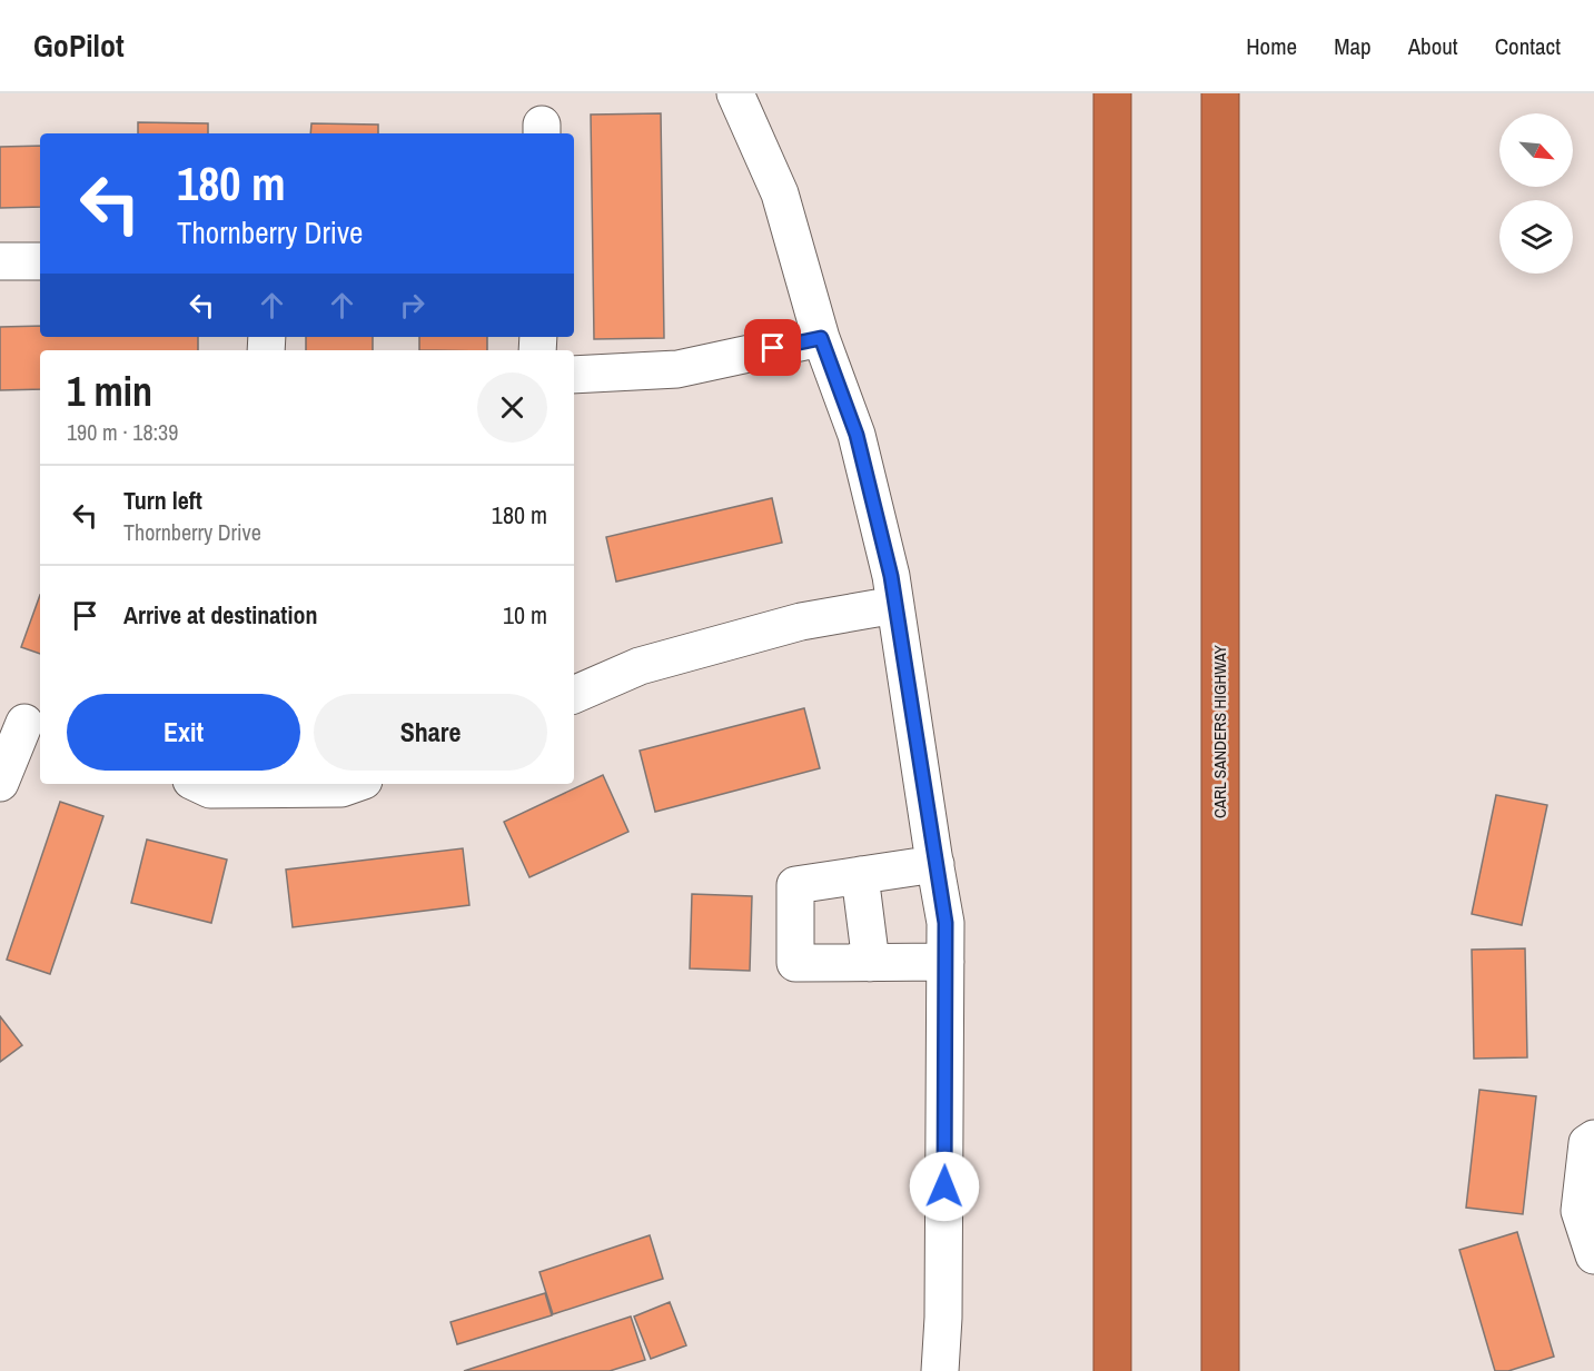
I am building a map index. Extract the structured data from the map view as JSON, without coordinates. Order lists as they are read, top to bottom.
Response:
{
  "streets": {
    "highway": ["CARL SANDERS HIGHWAY"]
  },
  "north": "bottom right",
  "page": {
    "header": "GoPilot",
    "nav": [
      "Home",
      "Map",
      "About",
      "Contact"
    ],
    "turn": ["180 m", "Thornberry Drive"],
    "heading": ["1 min", "190 m · 18:39"],
    "list": [
      {
        "name": "Turn left",
        "note": "Thornberry Drive",
        "value": "180 m"
      },
      {
        "name": "Arrive at destination",
        "value": "10 m"
      }
    ],
    "buttons": ["Exit", "Share"]
  }
}
